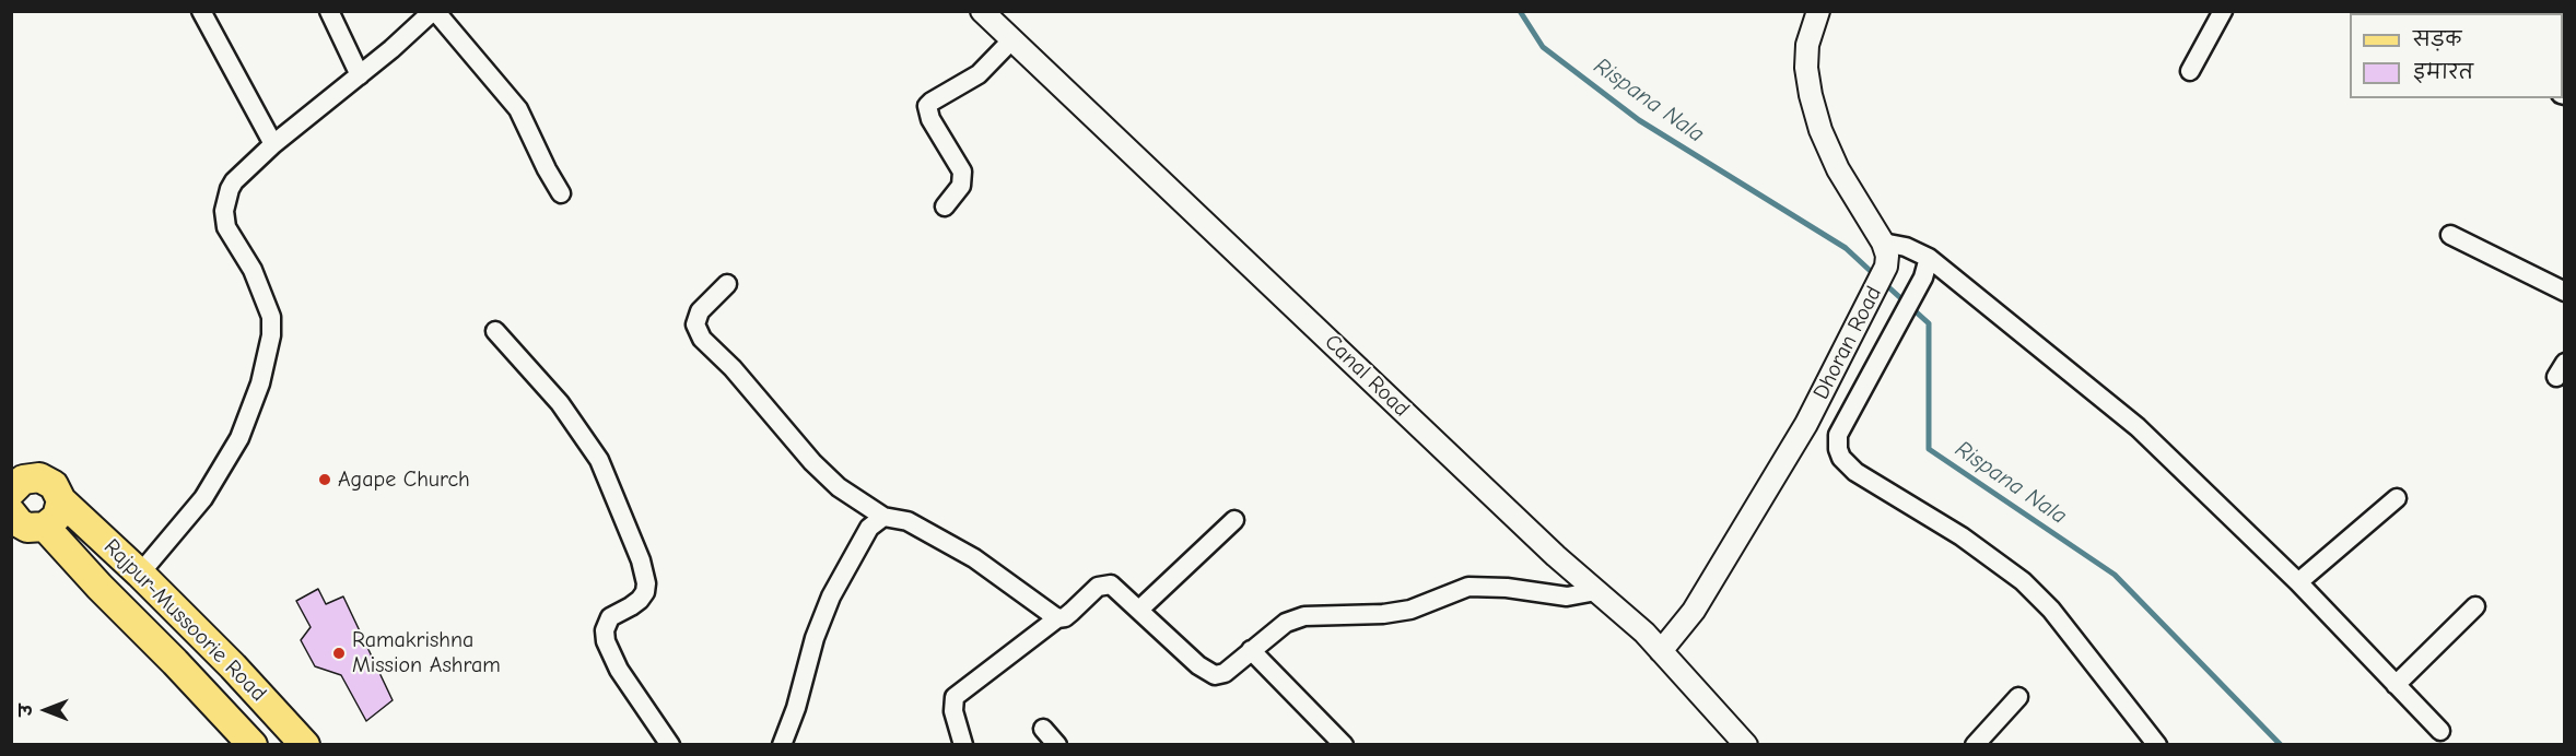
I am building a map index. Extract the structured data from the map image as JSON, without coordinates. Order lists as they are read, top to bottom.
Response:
{
  "streets": {
    "main road": ["Rajpur-Mussoorie Road"],
    "street": ["Dhoran Road", "Canal Road"]
  },
  "crossings": [
    ["Dhoran Road", "Canal Road"]
  ],
  "water": ["Rispana Nala"],
  "places": ["Agape Church", "Ramakrishna Mission Ashram"],
  "legend": ["सड़क", "इमारत"],
  "north": "left"
}
